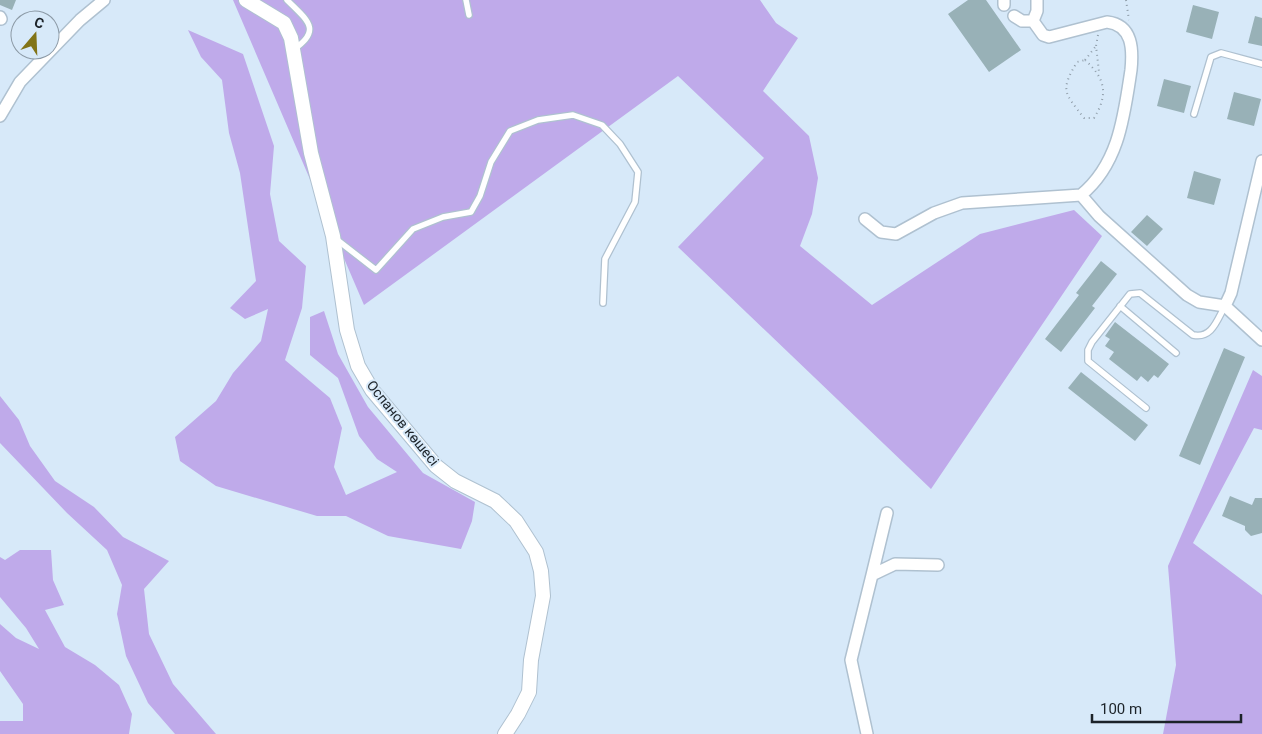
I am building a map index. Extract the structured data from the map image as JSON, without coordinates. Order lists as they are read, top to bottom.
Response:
{
  "streets": {
    "street": ["Оспанов көшесі"]
  },
  "scale_bar": "100 m",
  "north": "top"
}
